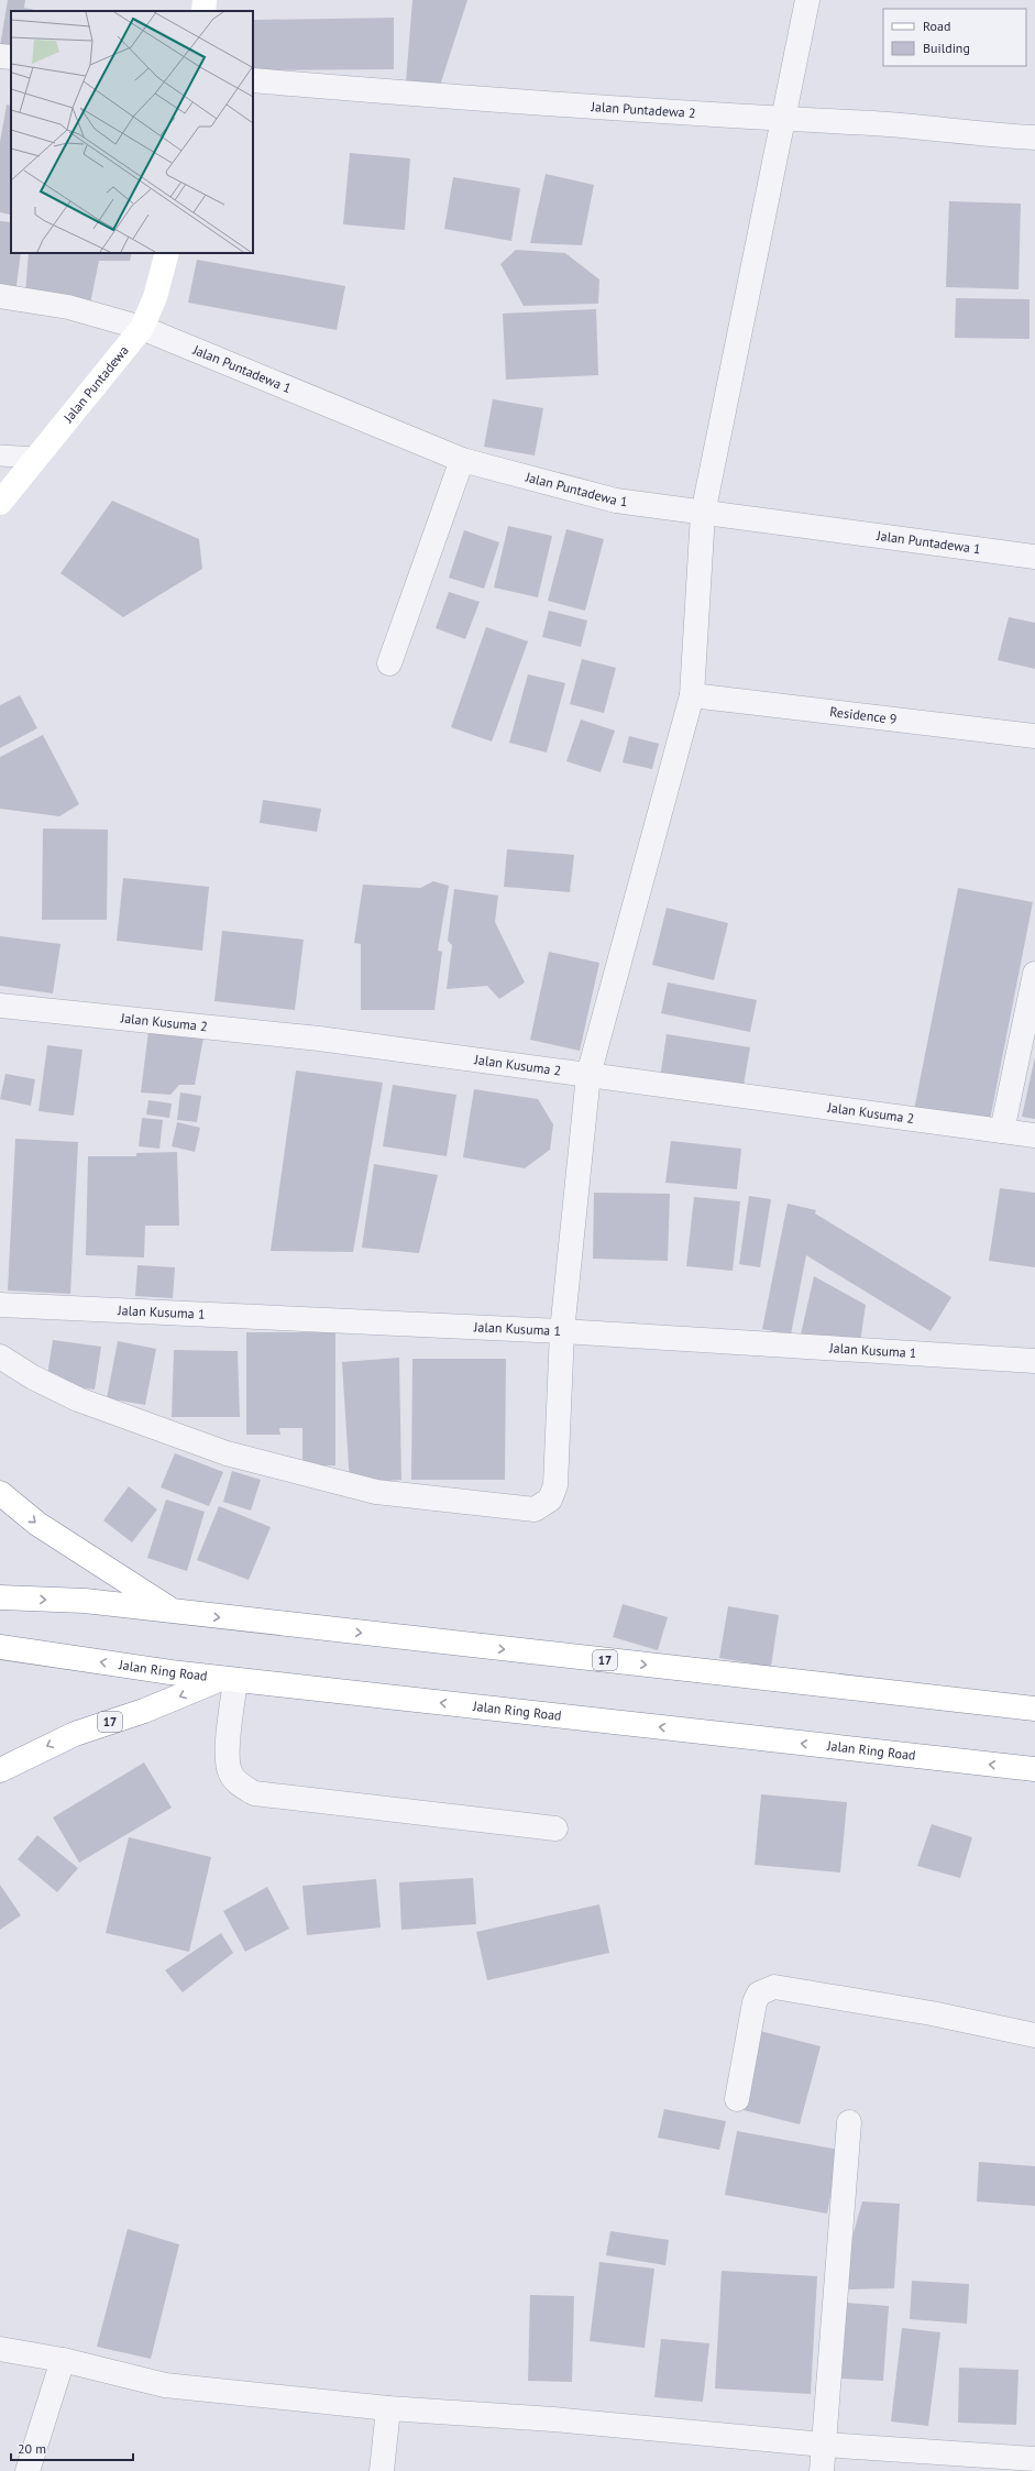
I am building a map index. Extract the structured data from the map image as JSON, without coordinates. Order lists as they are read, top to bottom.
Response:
{
  "streets": {
    "main road": ["Jalan Puntadewa", "17", "Jalan Ring Road"],
    "street": [
      "Jalan Puntadewa 2",
      "Jalan Puntadewa 1",
      "Residence 9",
      "Jalan Kusuma 2",
      "Jalan Kusuma 1"
    ]
  },
  "crossings": [
    ["Jalan Puntadewa 1", "Jalan Puntadewa"],
    ["17", "Jalan Ring Road"]
  ],
  "legend": ["Road", "Building"],
  "scale_bar": "20 m"
}
